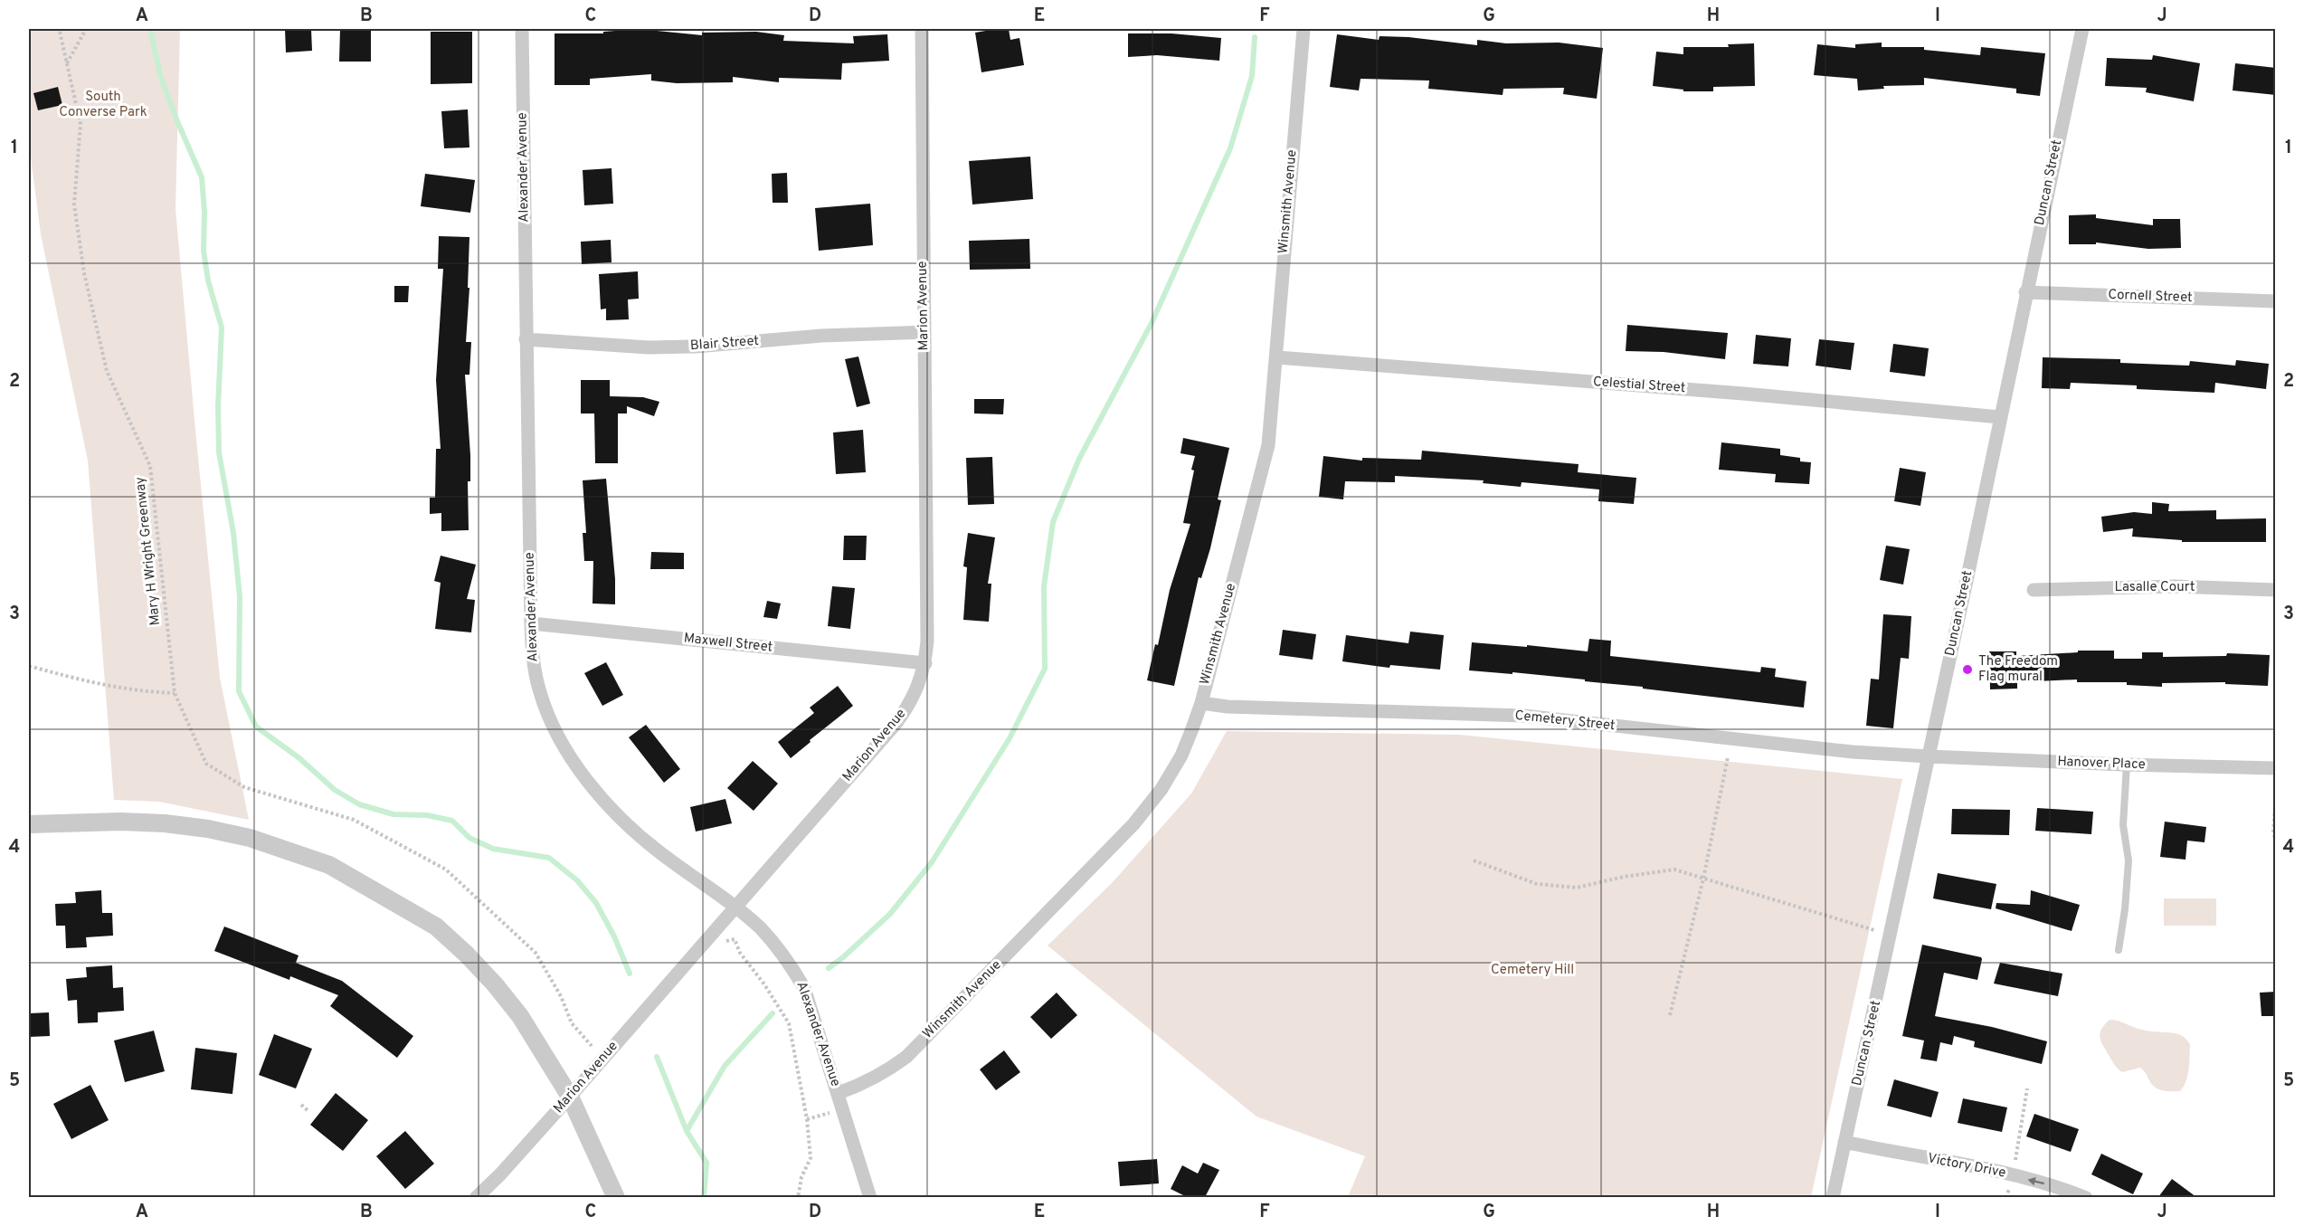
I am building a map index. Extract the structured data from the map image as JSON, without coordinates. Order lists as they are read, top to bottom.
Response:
{
  "streets": {
    "street": [
      "Alexander Avenue",
      "Duncan Street",
      "Winsmith Avenue",
      "Cornell Street",
      "Marion Avenue",
      "Blair Street",
      "Celestial Street",
      "Lasalle Court",
      "Maxwell Street",
      "Cemetery Street",
      "Hanover Place",
      "Victory Drive"
    ],
    "path": ["Mary H Wright Greenway"]
  },
  "crossings": [
    ["Alexander Avenue", "Winsmith Avenue"],
    ["Alexander Avenue", "Marion Avenue"],
    ["Alexander Avenue", "Blair Street"],
    ["Alexander Avenue", "Maxwell Street"],
    ["Duncan Street", "Cornell Street"],
    ["Duncan Street", "Celestial Street"],
    ["Duncan Street", "Cemetery Street"],
    ["Duncan Street", "Hanover Place"],
    ["Duncan Street", "Victory Drive"],
    ["Winsmith Avenue", "Celestial Street"],
    ["Winsmith Avenue", "Cemetery Street"],
    ["Marion Avenue", "Blair Street"],
    ["Marion Avenue", "Maxwell Street"],
    ["Cemetery Street", "Hanover Place"]
  ],
  "parks": ["South Converse Park", "Cemetery Hill"],
  "places": ["The Freedom Flag mural"],
  "grid": {
    "columns": [
      "A",
      "B",
      "C",
      "D",
      "E",
      "F",
      "G",
      "H",
      "I",
      "J"
    ],
    "rows": [
      "1",
      "2",
      "3",
      "4",
      "5"
    ]
  }
}
